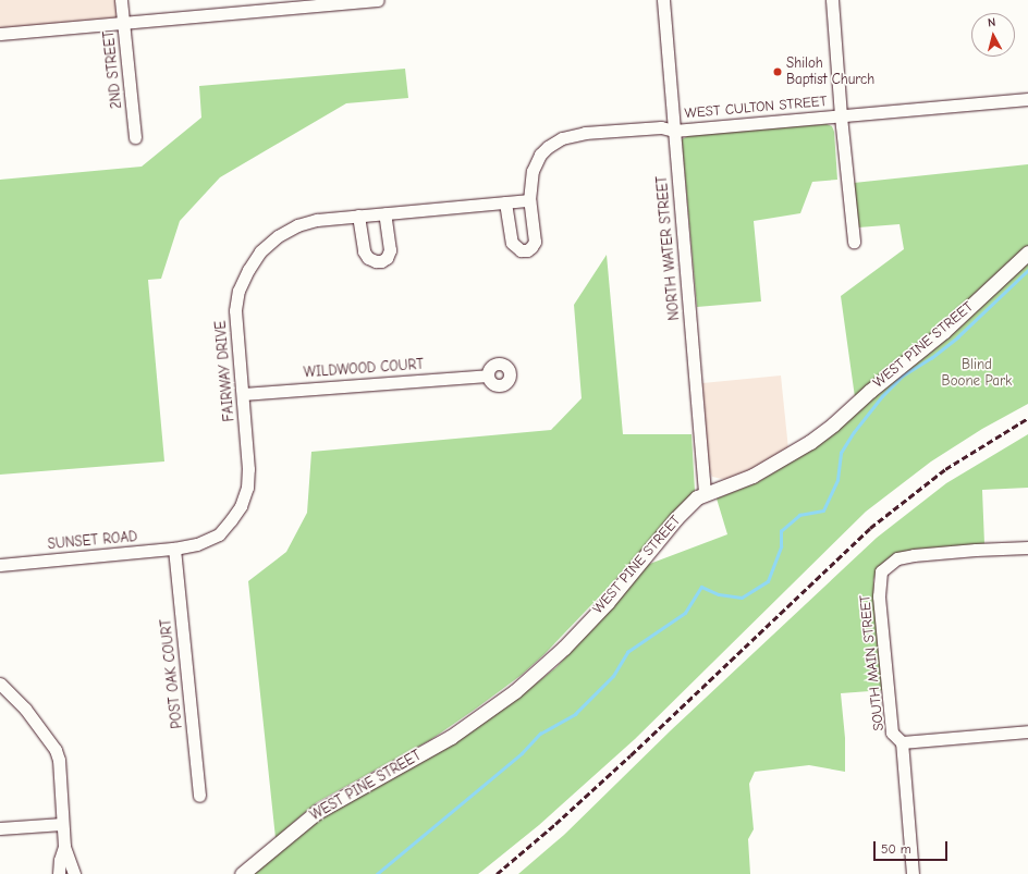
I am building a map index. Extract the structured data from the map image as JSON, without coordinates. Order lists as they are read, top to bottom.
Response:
{
  "streets": {
    "street": [
      "2ND STREET",
      "WEST CULTON STREET",
      "NORTH WATER STREET",
      "WEST PINE STREET",
      "WILDWOOD COURT",
      "FAIRWAY DRIVE",
      "SUNSET ROAD",
      "SOUTH MAIN STREET",
      "POST OAK COURT"
    ]
  },
  "crossings": [
    ["WEST CULTON STREET", "NORTH WATER STREET"],
    ["WEST CULTON STREET", "FAIRWAY DRIVE"],
    ["NORTH WATER STREET", "WEST PINE STREET"],
    ["WILDWOOD COURT", "FAIRWAY DRIVE"],
    ["FAIRWAY DRIVE", "SUNSET ROAD"],
    ["FAIRWAY DRIVE", "POST OAK COURT"],
    ["SUNSET ROAD", "POST OAK COURT"]
  ],
  "parks": ["Blind Boone Park"],
  "places": ["Shiloh Baptist Church"],
  "scale_bar": "50 m",
  "north": "top"
}
